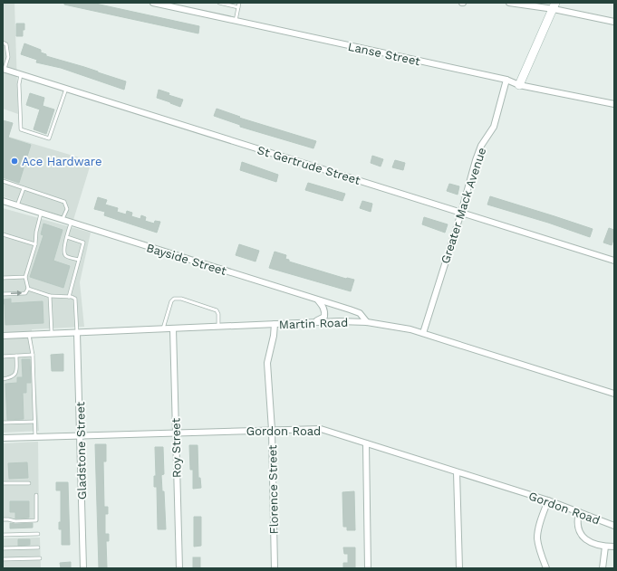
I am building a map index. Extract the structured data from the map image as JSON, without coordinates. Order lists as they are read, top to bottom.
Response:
{
  "streets": {
    "street": [
      "Lanse Street",
      "St Gertrude Street",
      "Greater Mack Avenue",
      "Bayside Street",
      "Martin Road",
      "Gordon Road",
      "Roy Street",
      "Gladstone Street",
      "Florence Street"
    ]
  },
  "crossings": [
    ["Lanse Street", "Greater Mack Avenue"],
    ["St Gertrude Street", "Greater Mack Avenue"],
    ["Greater Mack Avenue", "Martin Road"],
    ["Bayside Street", "Martin Road"],
    ["Martin Road", "Roy Street"],
    ["Martin Road", "Gladstone Street"],
    ["Martin Road", "Florence Street"],
    ["Gordon Road", "Roy Street"],
    ["Gordon Road", "Gladstone Street"],
    ["Gordon Road", "Florence Street"]
  ],
  "places": ["Ace Hardware"]
}
